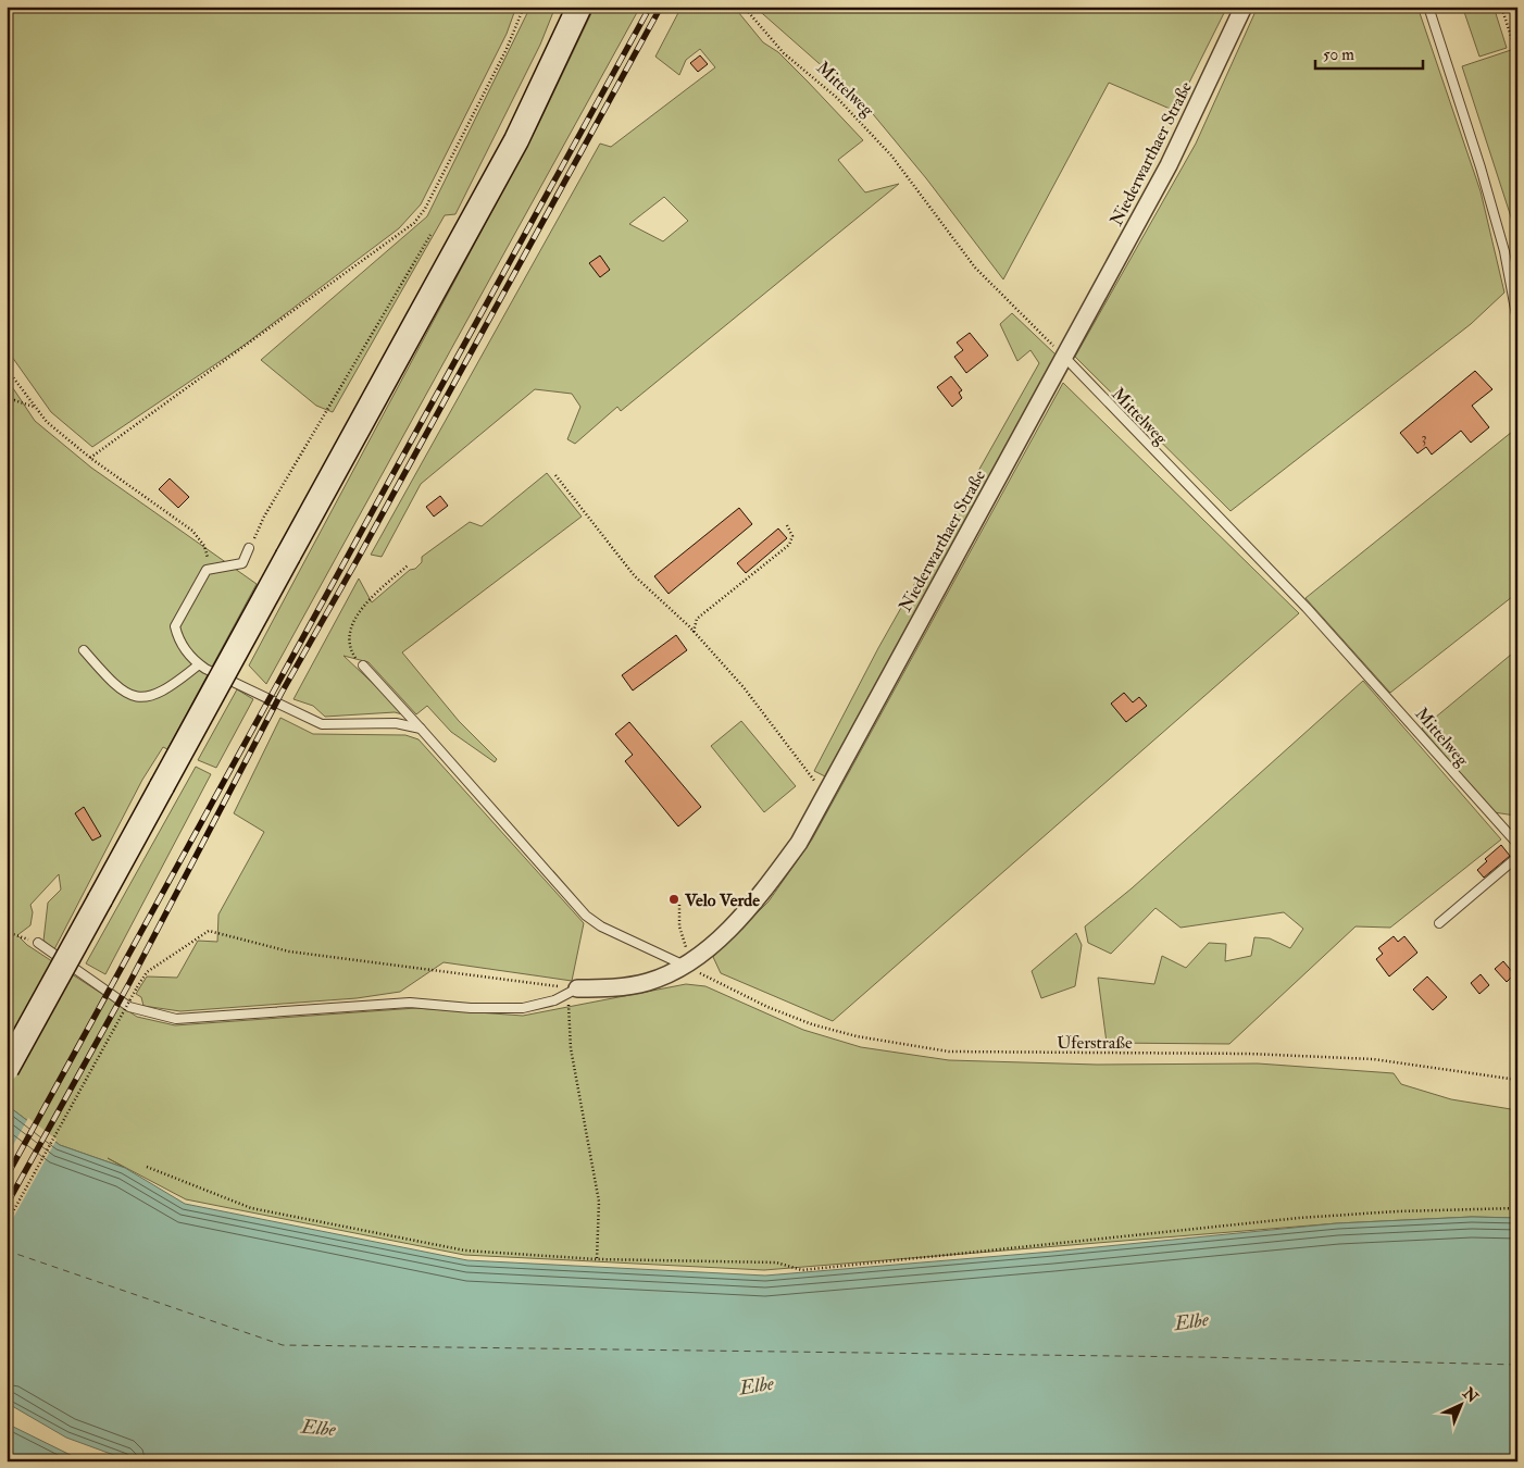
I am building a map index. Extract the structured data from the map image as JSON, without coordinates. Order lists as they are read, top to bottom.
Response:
{
  "streets": {
    "street": ["Niederwarthaer Straße"],
    "lane": ["Mittelweg"],
    "path": ["Uferstraße"]
  },
  "crossings": [
    ["Mittelweg", "Niederwarthaer Straße"],
    ["Niederwarthaer Straße", "Uferstraße"]
  ],
  "water": ["Elbe"],
  "places": ["Velo Verde"],
  "house_numbers": ["3"],
  "scale_bar": "50 m",
  "north": "top right"
}
